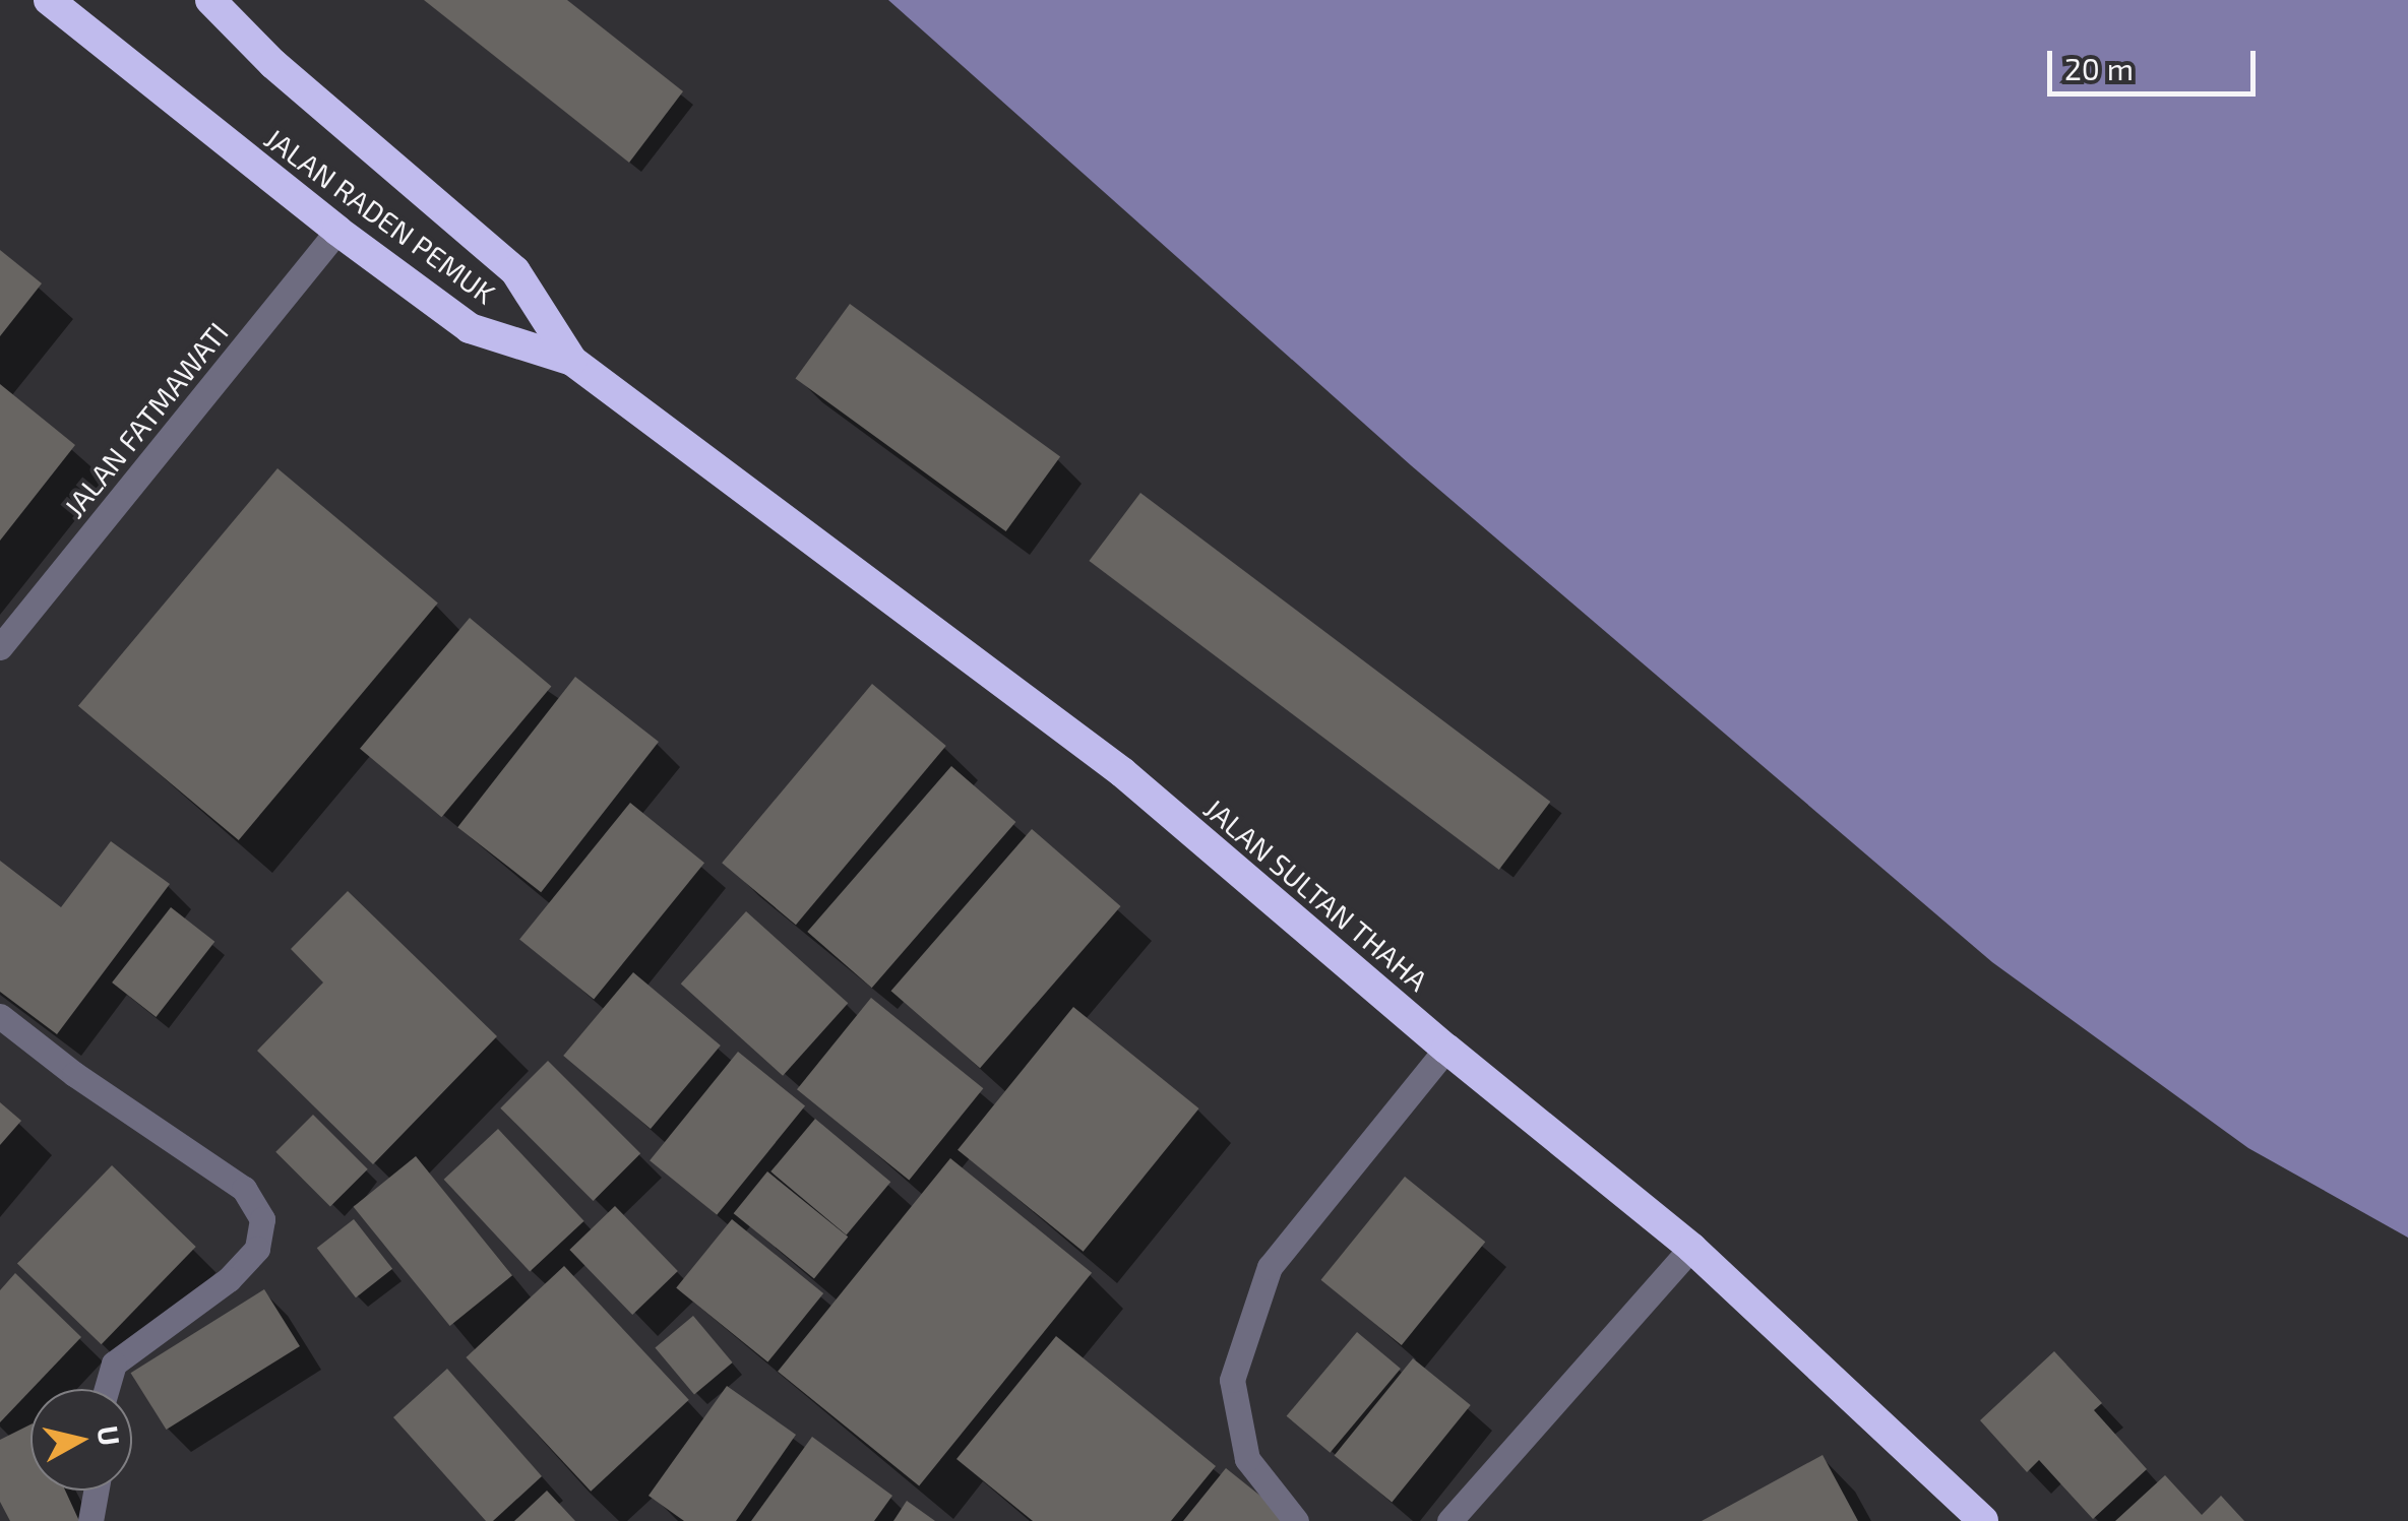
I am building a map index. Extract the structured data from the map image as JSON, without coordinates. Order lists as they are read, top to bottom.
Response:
{
  "streets": {
    "highway": ["JALAN RADEN PEMUK", "JALAN SULTAN THAHA"],
    "street": ["JALAN FATMAWATI"]
  },
  "crossings": [
    ["JALAN RADEN PEMUK", "JALAN FATMAWATI"],
    ["JALAN RADEN PEMUK", "JALAN SULTAN THAHA"]
  ],
  "scale_bar": "20 m",
  "north": "right"
}
